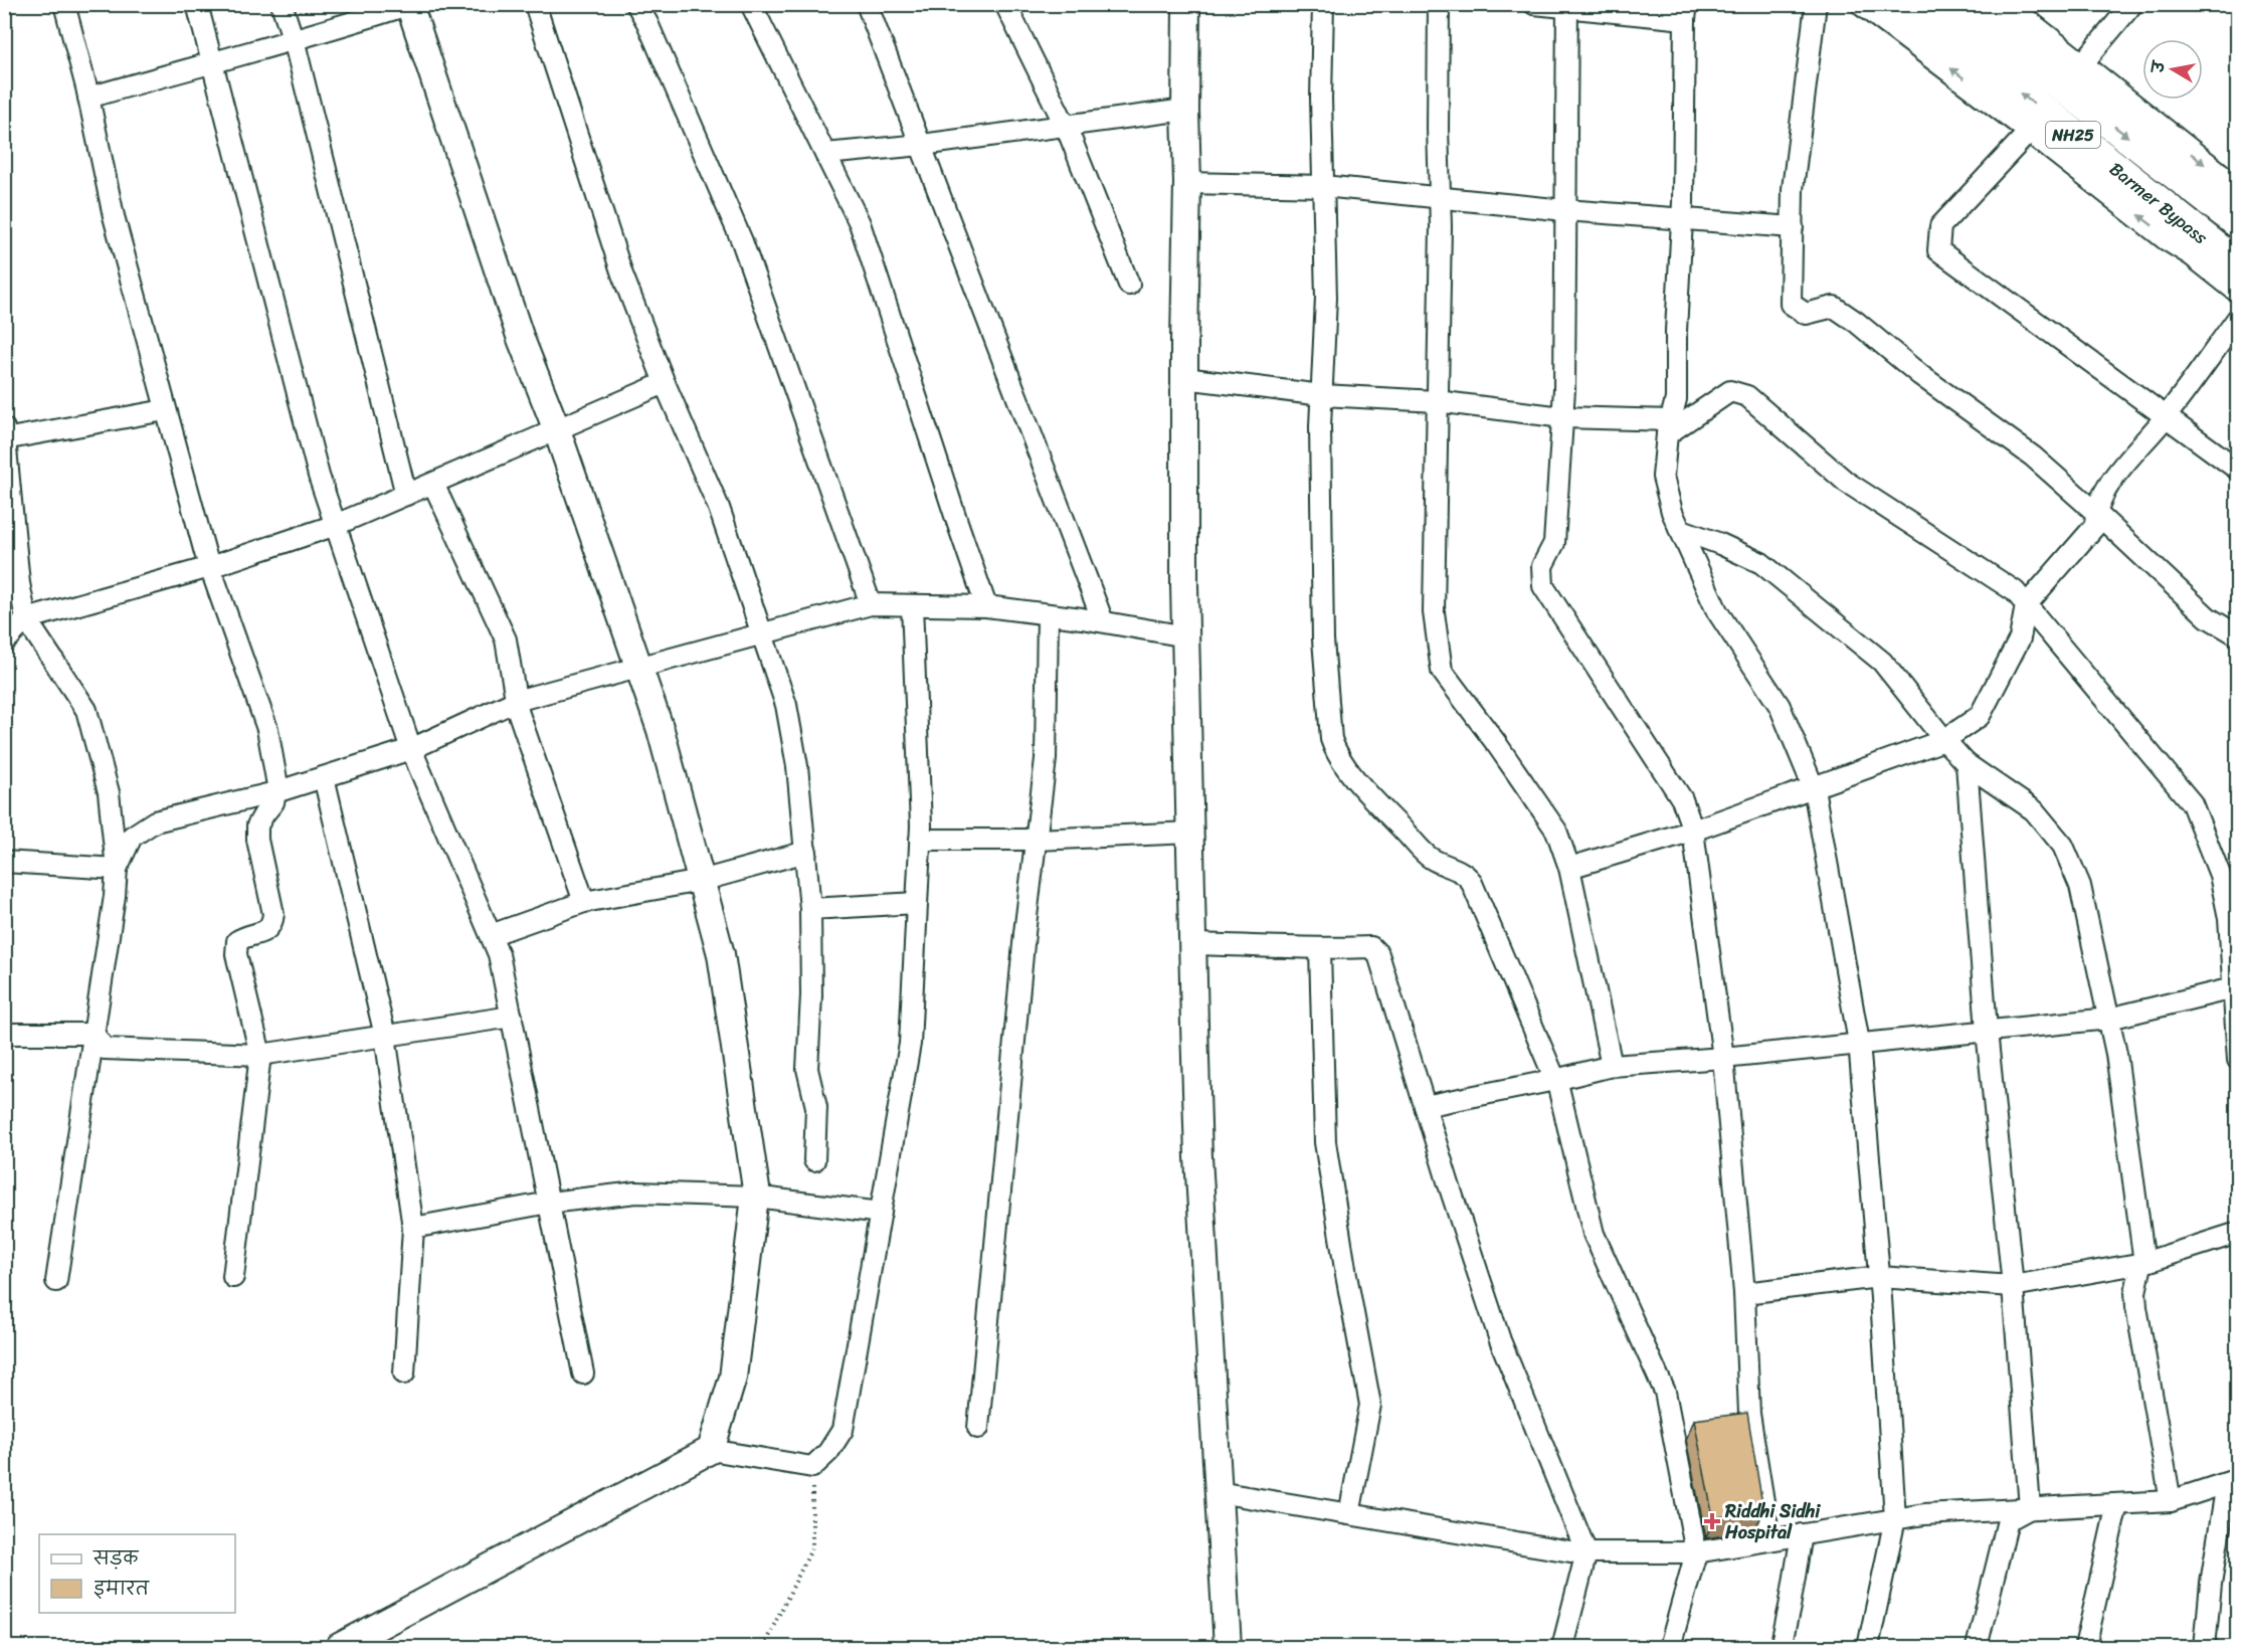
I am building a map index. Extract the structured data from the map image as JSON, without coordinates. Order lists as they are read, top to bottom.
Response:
{
  "streets": {
    "highway": ["NH25", "Barmer Bypass"]
  },
  "places": {
    "health": ["Riddhi Sidhi Hospital"]
  },
  "legend": ["सड़क", "इमारत"],
  "north": "left"
}
